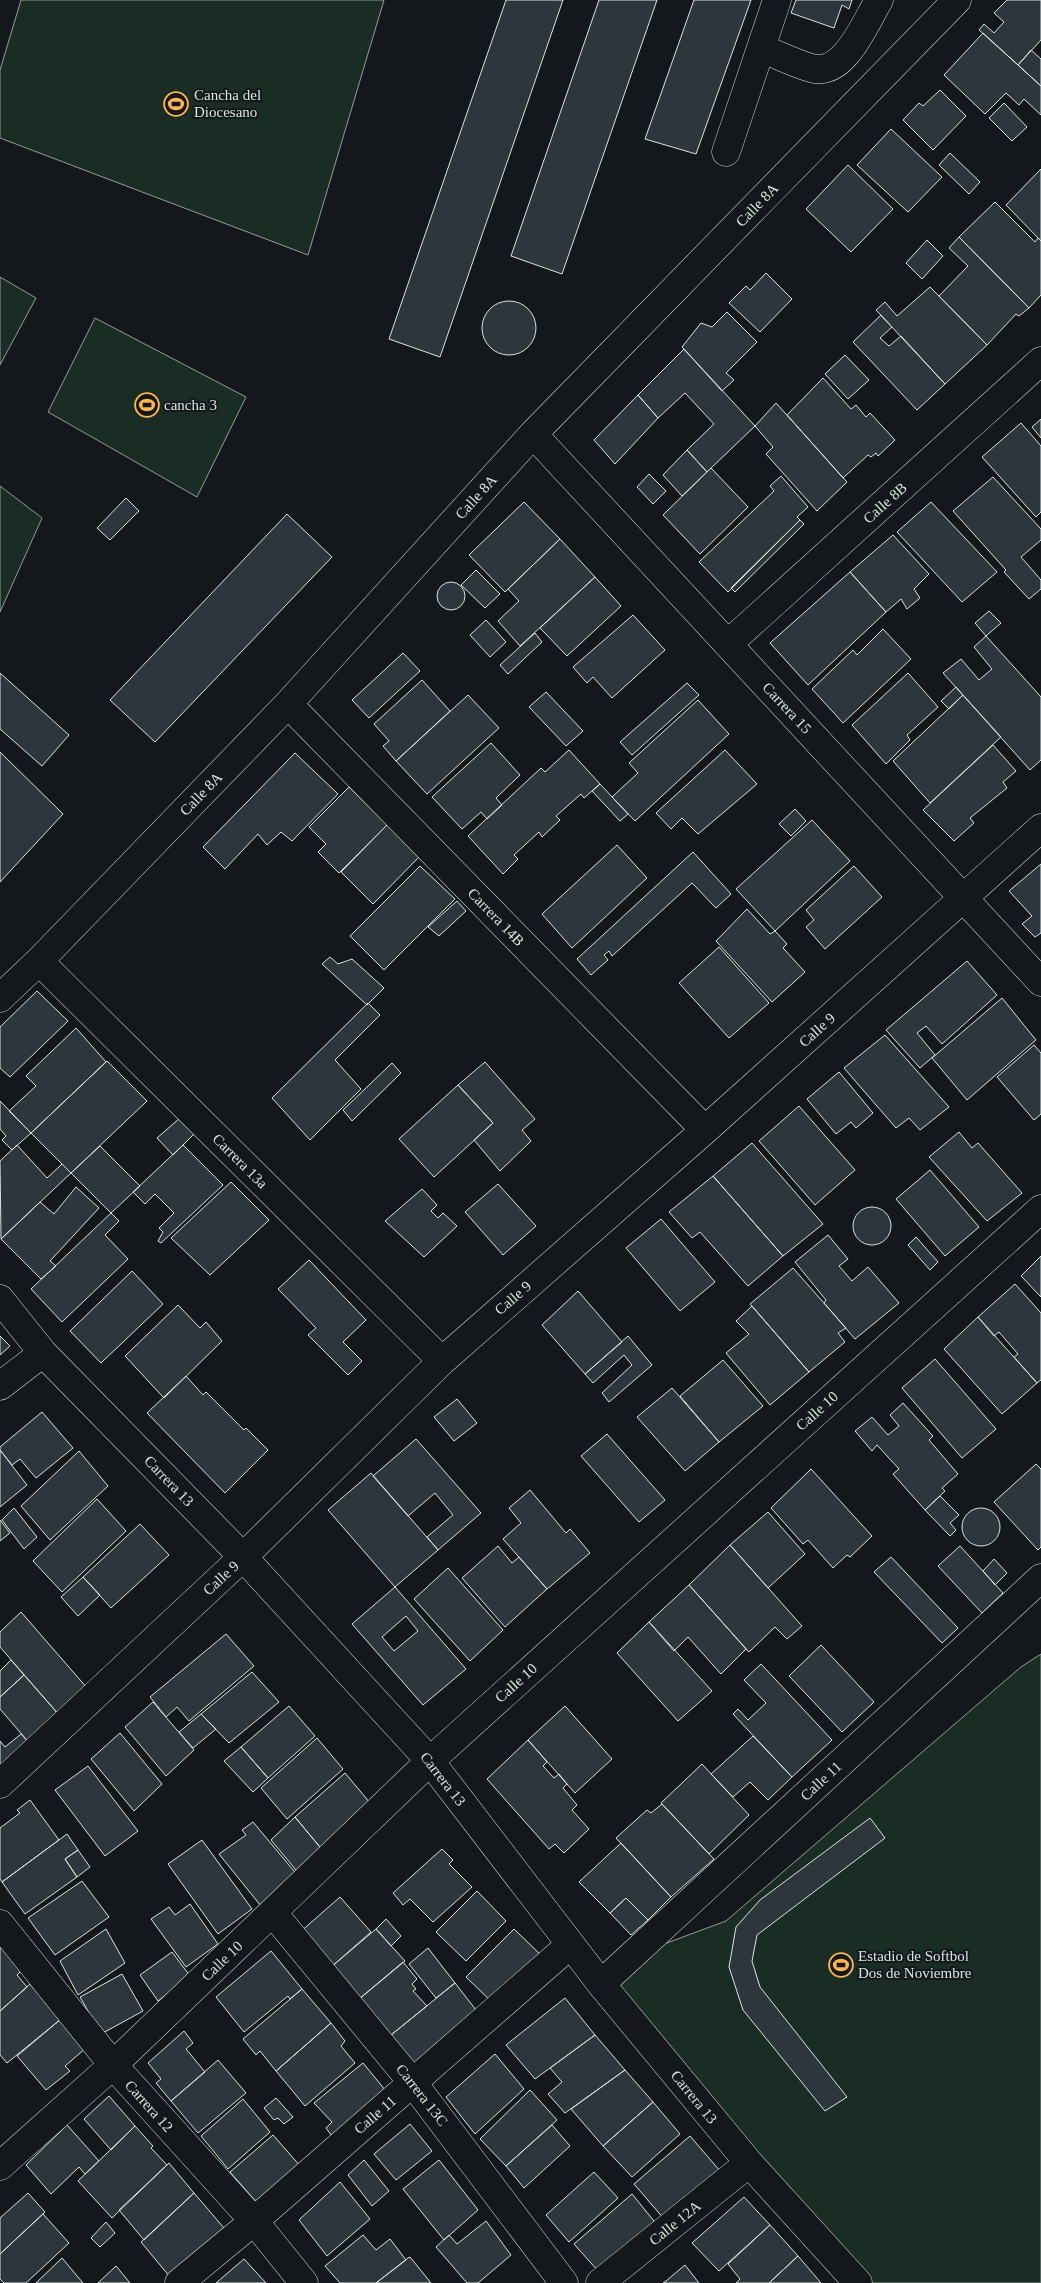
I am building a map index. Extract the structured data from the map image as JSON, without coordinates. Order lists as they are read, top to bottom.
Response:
{
  "streets": {
    "street": [
      "Calle 8A",
      "Calle 8B",
      "Carrera 15",
      "Carrera 14B",
      "Calle 9",
      "Carrera 13a",
      "Calle 10",
      "Carrera 13",
      "Calle 11",
      "Carrera 13C",
      "Carrera 12",
      "Calle 12A"
    ]
  },
  "crossings": [
    ["Calle 8A", "Carrera 15"],
    ["Calle 8A", "Carrera 14B"],
    ["Calle 8A", "Carrera 13a"],
    ["Calle 8B", "Carrera 15"],
    ["Carrera 15", "Calle 9"],
    ["Carrera 14B", "Calle 9"],
    ["Calle 9", "Carrera 13a"],
    ["Calle 9", "Carrera 13"],
    ["Calle 10", "Carrera 13"],
    ["Calle 10", "Carrera 13C"],
    ["Calle 10", "Carrera 12"],
    ["Carrera 13", "Calle 11"],
    ["Carrera 13", "Calle 12A"],
    ["Calle 11", "Carrera 13C"],
    ["Calle 11", "Carrera 12"]
  ],
  "places": {
    "sports": ["Cancha del Diocesano", "cancha 3", "Estadio de Softbol Dos de Noviembre"]
  }
}
